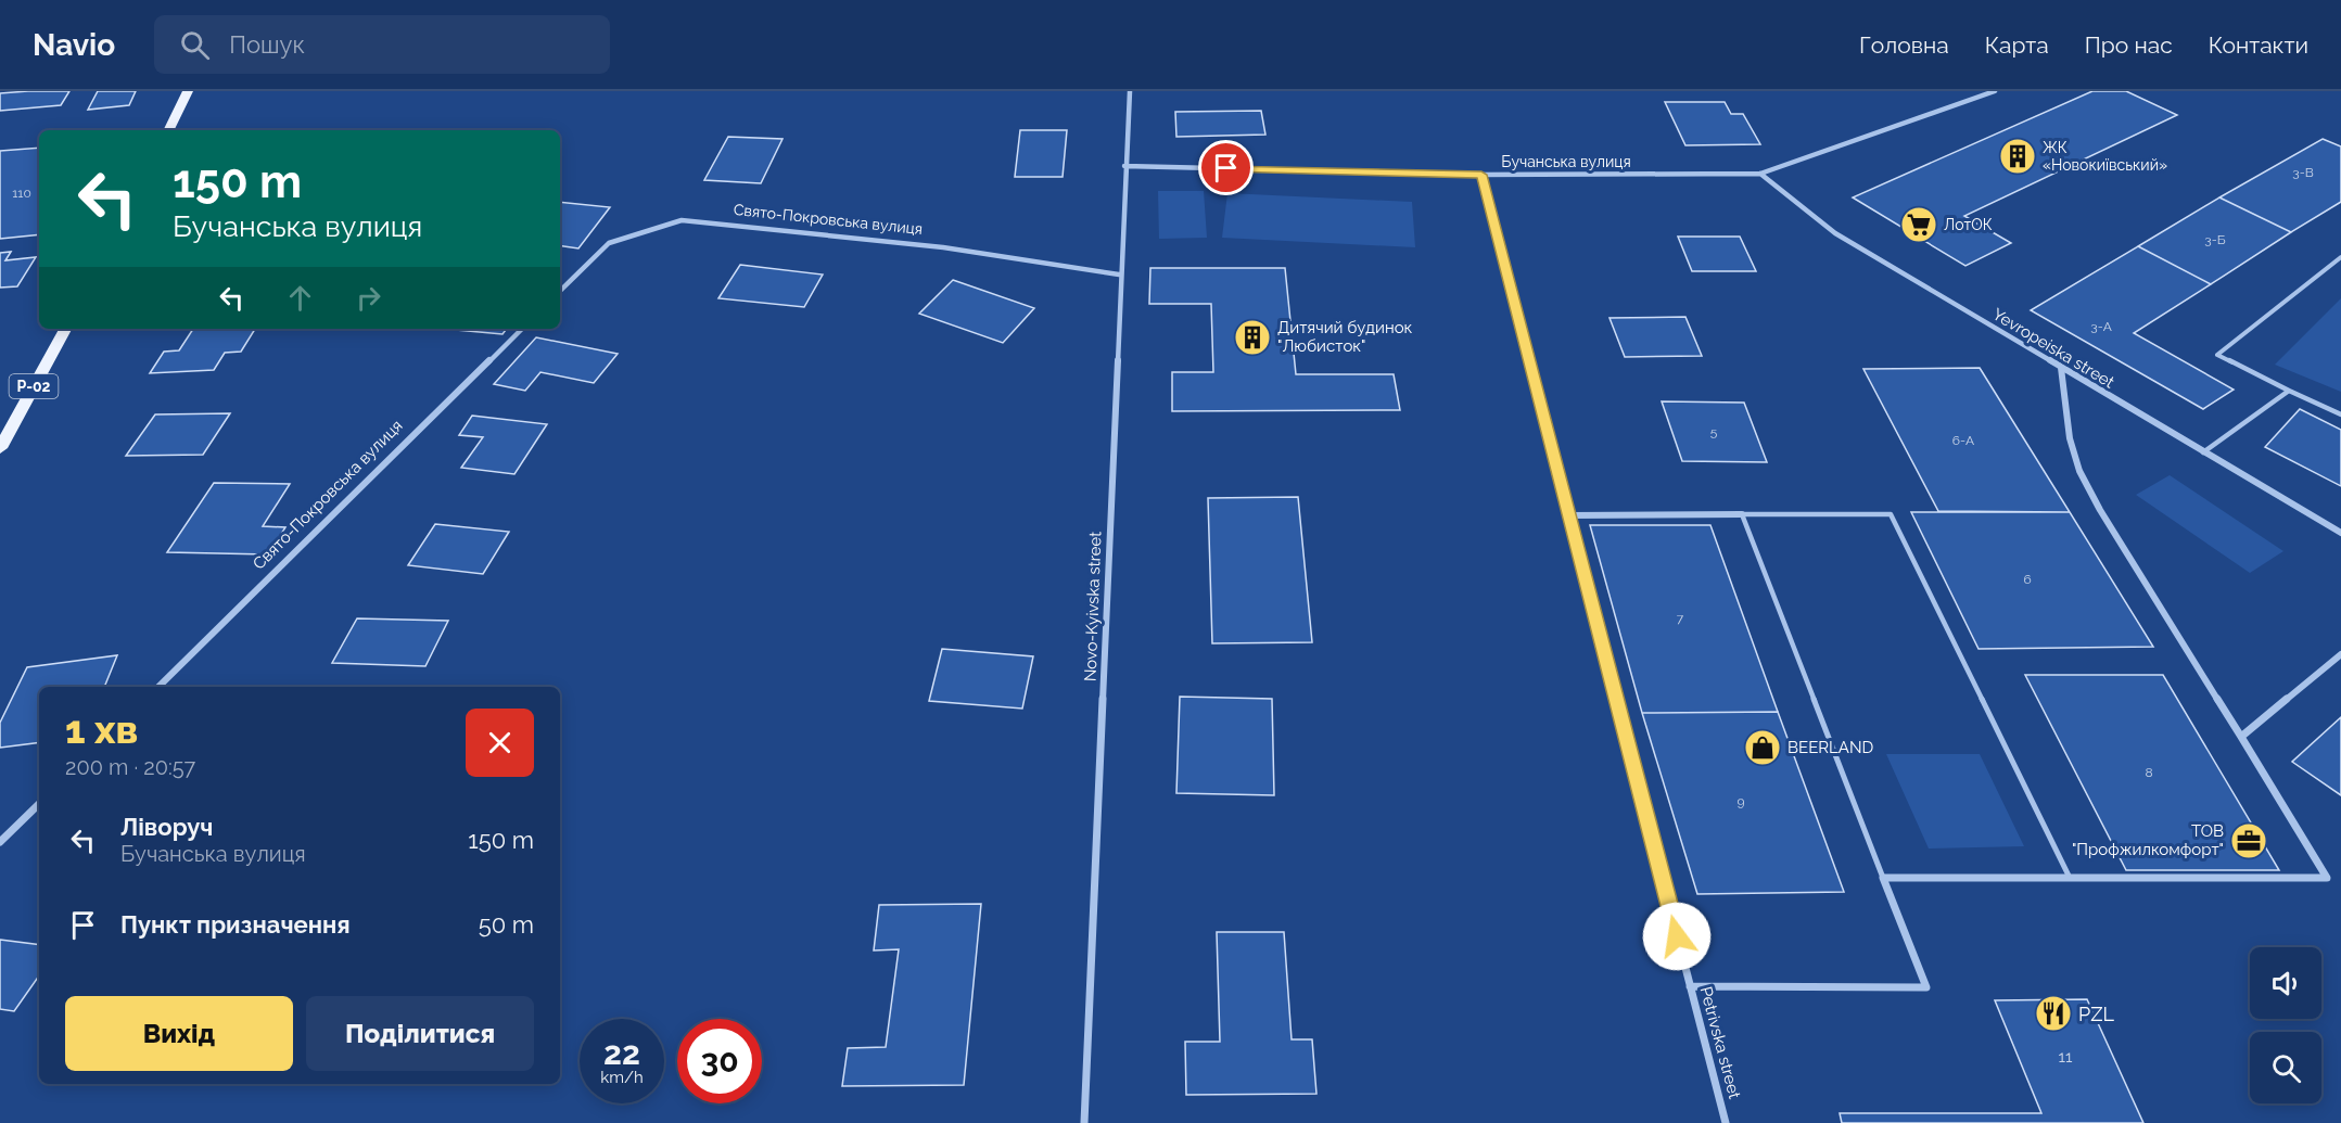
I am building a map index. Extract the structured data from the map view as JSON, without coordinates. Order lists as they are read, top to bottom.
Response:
{
  "streets": {
    "main road": ["Р-02"],
    "street": [
      "Бучанська вулиця",
      "Свято-Покровська вулиця",
      "Yevropeiska street",
      "Novo-Kyivska street",
      "Petrivska street"
    ]
  },
  "crossings": [
    ["Бучанська вулиця", "Yevropeiska street"],
    ["Бучанська вулиця", "Novo-Kyivska street"],
    ["Бучанська вулиця", "Petrivska street"],
    ["Свято-Покровська вулиця", "Novo-Kyivska street"]
  ],
  "places": {
    "building": ["ЖК «Новокиївський»", "Дитячий будинок \"Любисток\""],
    "supermarket": ["ЛотОК"],
    "shop": ["BEERLAND"],
    "office": ["ТОВ \"Профжилкомфорт\""],
    "restaurant": ["PZL"]
  },
  "house_numbers": [
    "3-В",
    "110",
    "3-Б",
    "3-А",
    "5",
    "6-А",
    "6",
    "7",
    "8",
    "9",
    "11"
  ],
  "page": {
    "header": "Navio",
    "search": "Пошук",
    "nav": [
      "Головна",
      "Карта",
      "Про нас",
      "Контакти"
    ],
    "turn": ["150 m", "Бучанська вулиця"],
    "heading": ["1 хв", "200 m · 20:57"],
    "list": [
      {
        "name": "Ліворуч",
        "note": "Бучанська вулиця",
        "value": "150 m"
      },
      {
        "name": "Пункт призначення",
        "value": "50 m"
      }
    ],
    "buttons": ["Вихід", "Поділитися"],
    "speed": "22 km/h",
    "limit": "30"
  }
}
